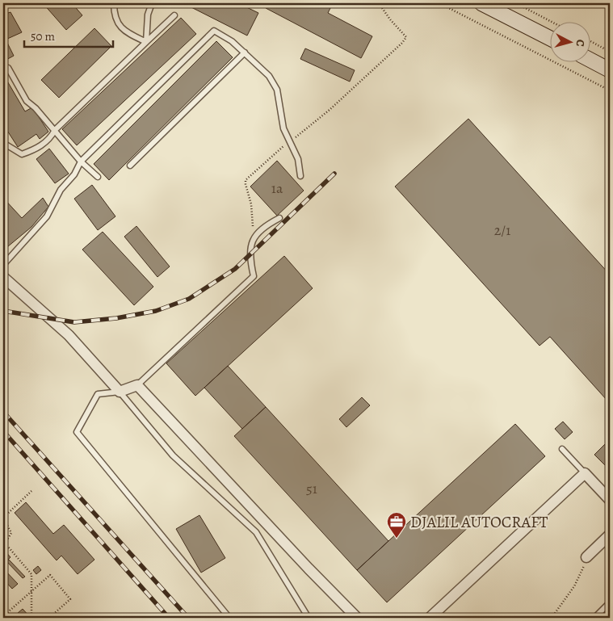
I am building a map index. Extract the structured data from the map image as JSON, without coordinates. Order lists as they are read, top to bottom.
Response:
{
  "places": {
    "office": ["DJALIL AUTOCRAFT"]
  },
  "house_numbers": ["1а", "2/1", "51"],
  "scale_bar": "50 m",
  "north": "right"
}
